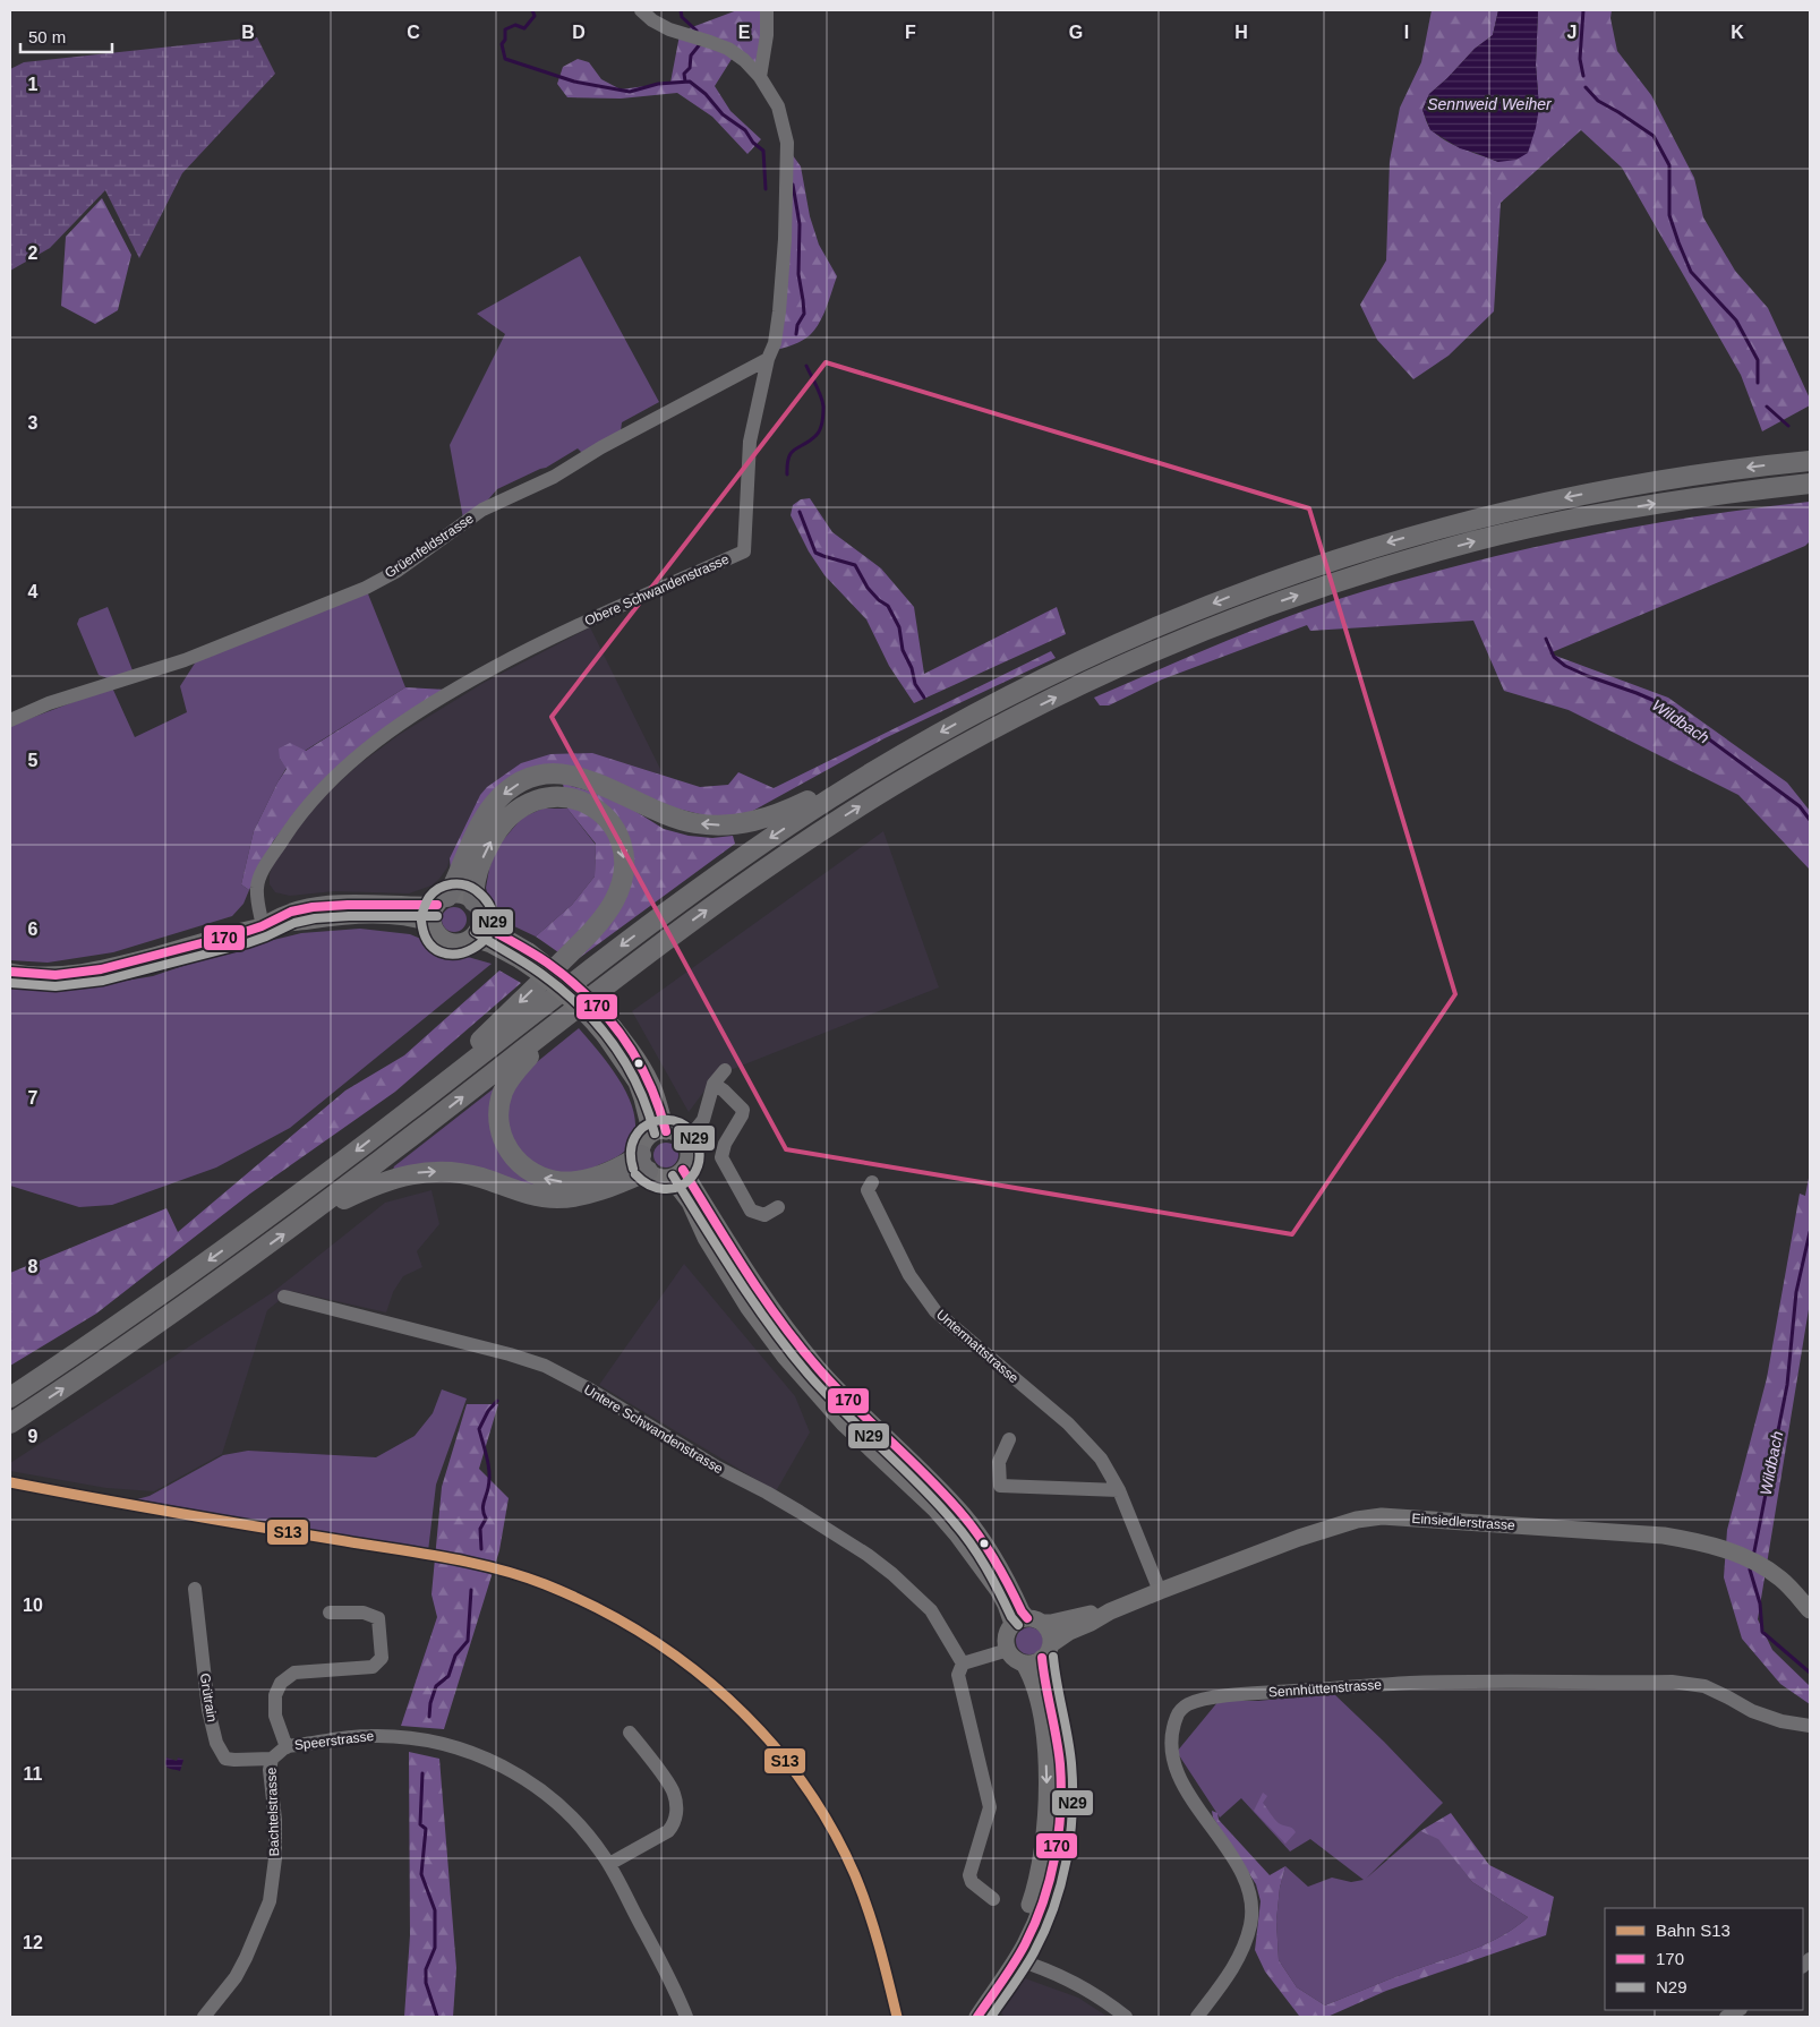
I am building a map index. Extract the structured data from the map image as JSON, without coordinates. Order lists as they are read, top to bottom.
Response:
{
  "streets": {
    "main road": ["Einsiedlerstrasse"],
    "street": [
      "Grüenfeldstrasse",
      "Obere Schwandenstrasse",
      "Untermattstrasse",
      "Untere Schwandenstrasse",
      "Sennhüttenstrasse",
      "Grütrain",
      "Speerstrasse",
      "Bachtelstrasse"
    ]
  },
  "crossings": [
    ["Grüenfeldstrasse", "Obere Schwandenstrasse"],
    ["Untermattstrasse", "Einsiedlerstrasse"],
    ["Grütrain", "Speerstrasse"],
    ["Grütrain", "Bachtelstrasse"],
    ["Speerstrasse", "Bachtelstrasse"]
  ],
  "water": ["Sennweid Weiher", "Wildbach"],
  "lines": ["transit line N29", "transit line 170", "rail line S13"],
  "legend": ["Bahn S13", "170", "N29"],
  "scale_bar": "50 m",
  "grid": {
    "columns": [
      "B",
      "C",
      "D",
      "E",
      "F",
      "G",
      "H",
      "I",
      "J",
      "K"
    ],
    "rows": [
      "1",
      "2",
      "3",
      "4",
      "5",
      "6",
      "7",
      "8",
      "9",
      "10",
      "11",
      "12"
    ]
  }
}
